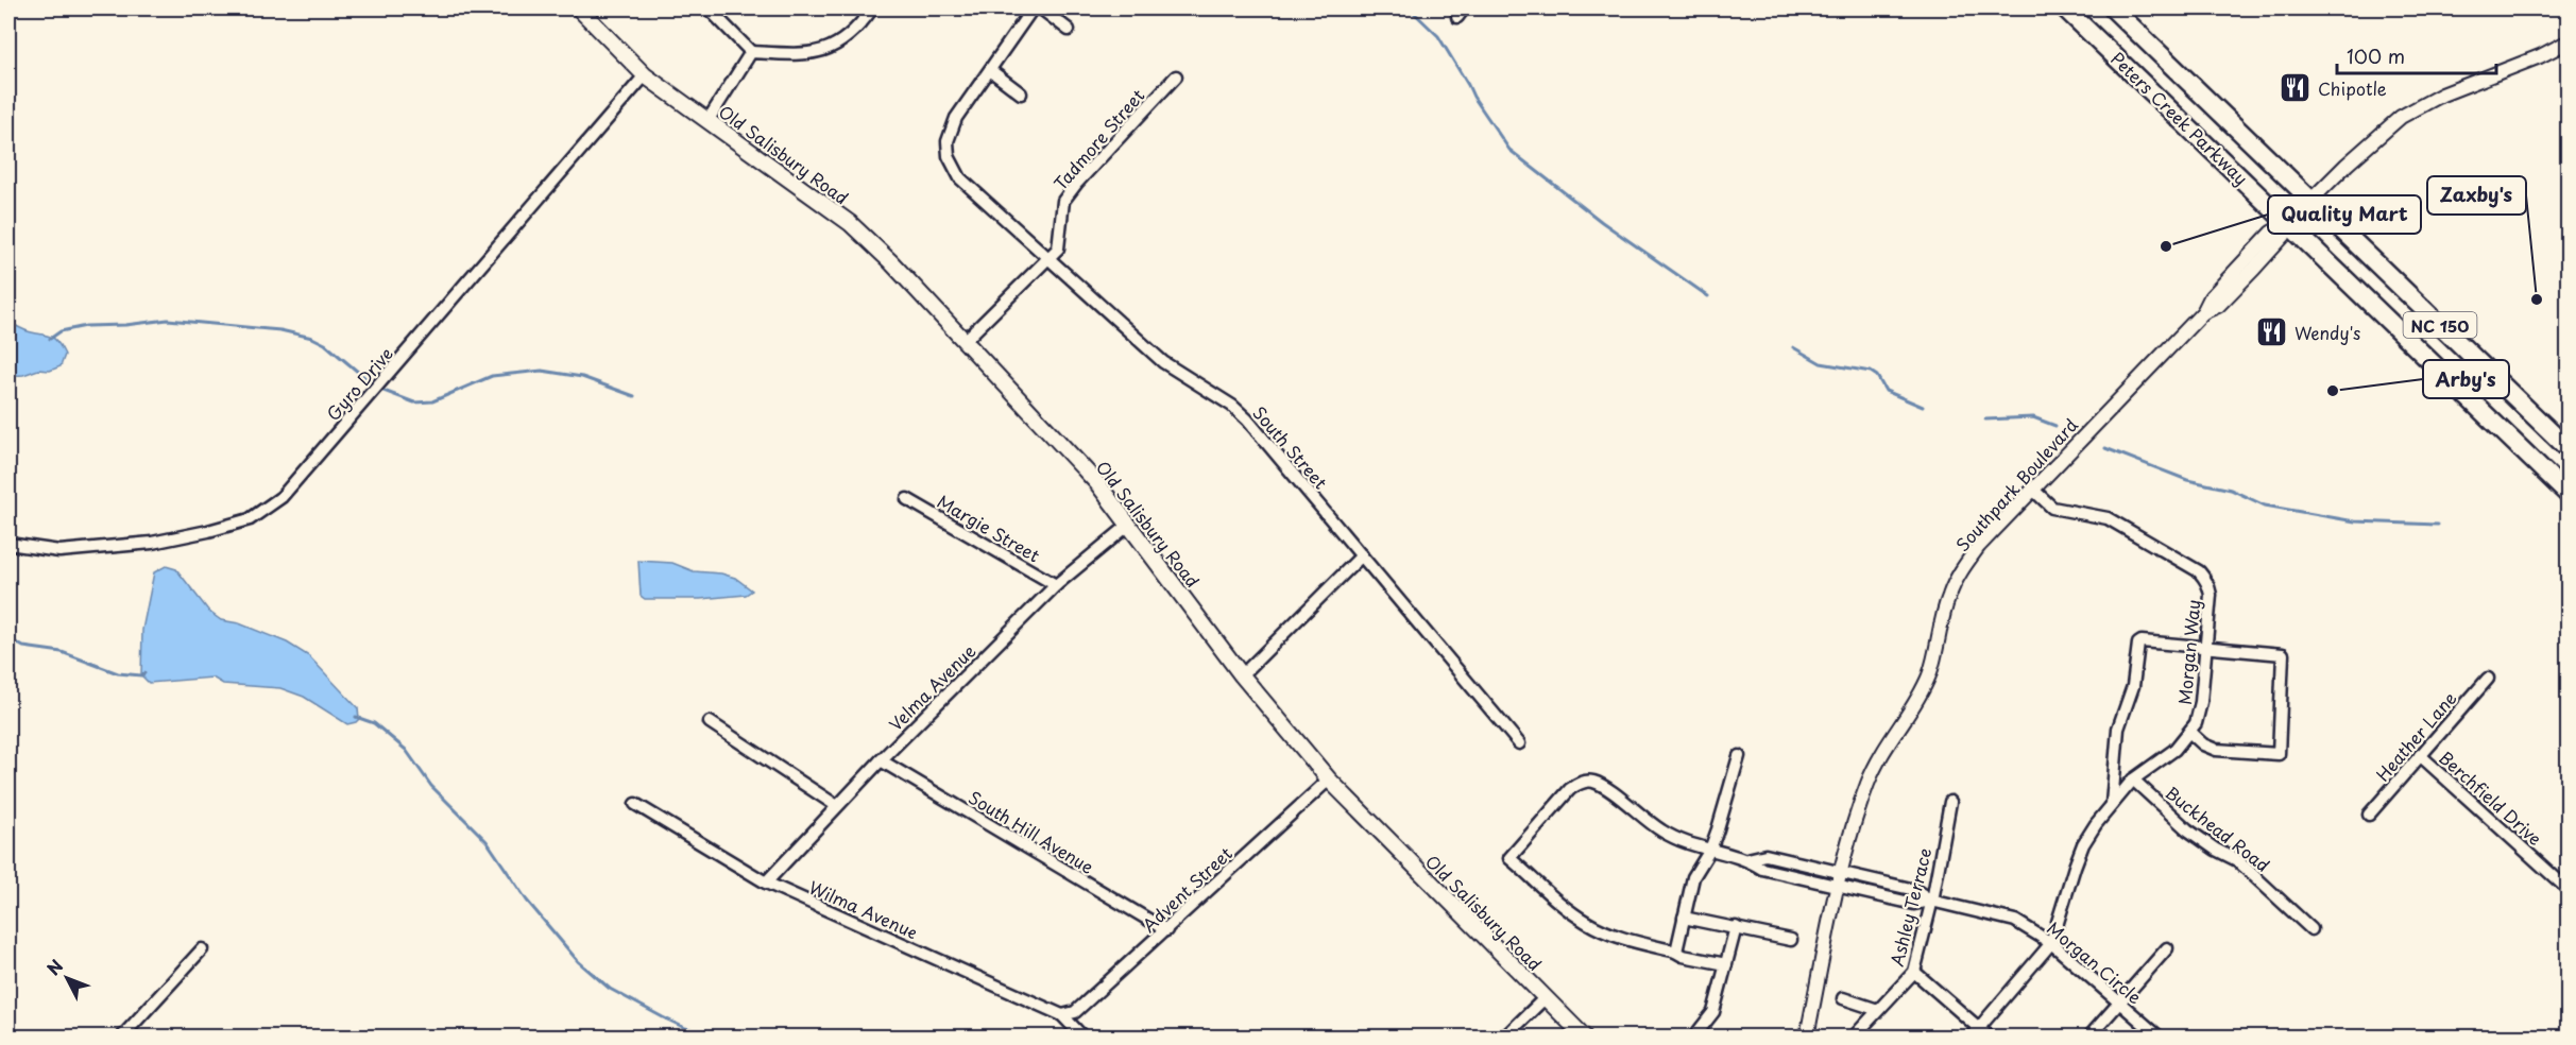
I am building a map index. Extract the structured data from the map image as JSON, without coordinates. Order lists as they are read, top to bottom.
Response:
{
  "streets": {
    "main road": ["Peters Creek Parkway", "Old Salisbury Road", "NC 150"],
    "street": [
      "Tadmore Street",
      "Gyro Drive",
      "South Street",
      "Southpark Boulevard",
      "Margie Street",
      "Morgan Way",
      "Velma Avenue",
      "Heather Lane",
      "Berchfield Drive",
      "Buckhead Road",
      "South Hill Avenue",
      "Advent Street",
      "Ashley Terrace",
      "Wilma Avenue",
      "Morgan Circle"
    ]
  },
  "crossings": [
    ["Peters Creek Parkway", "Southpark Boulevard"],
    ["Tadmore Street", "South Street"],
    ["Old Salisbury Road", "Gyro Drive"],
    ["Old Salisbury Road", "Velma Avenue"],
    ["Old Salisbury Road", "Advent Street"],
    ["Southpark Boulevard", "Morgan Way"],
    ["Southpark Boulevard", "Morgan Circle"],
    ["Margie Street", "Velma Avenue"],
    ["Morgan Way", "Buckhead Road"],
    ["Morgan Way", "Morgan Circle"],
    ["Velma Avenue", "South Hill Avenue"],
    ["Velma Avenue", "Wilma Avenue"],
    ["Heather Lane", "Berchfield Drive"],
    ["South Hill Avenue", "Advent Street"],
    ["Advent Street", "Wilma Avenue"],
    ["Ashley Terrace", "Morgan Circle"]
  ],
  "places": {
    "restaurant": ["Chipotle", "Wendy's"],
    "other": ["Quality Mart", "Zaxby's", "Arby's"]
  },
  "scale_bar": "100 m",
  "north": "top left"
}
